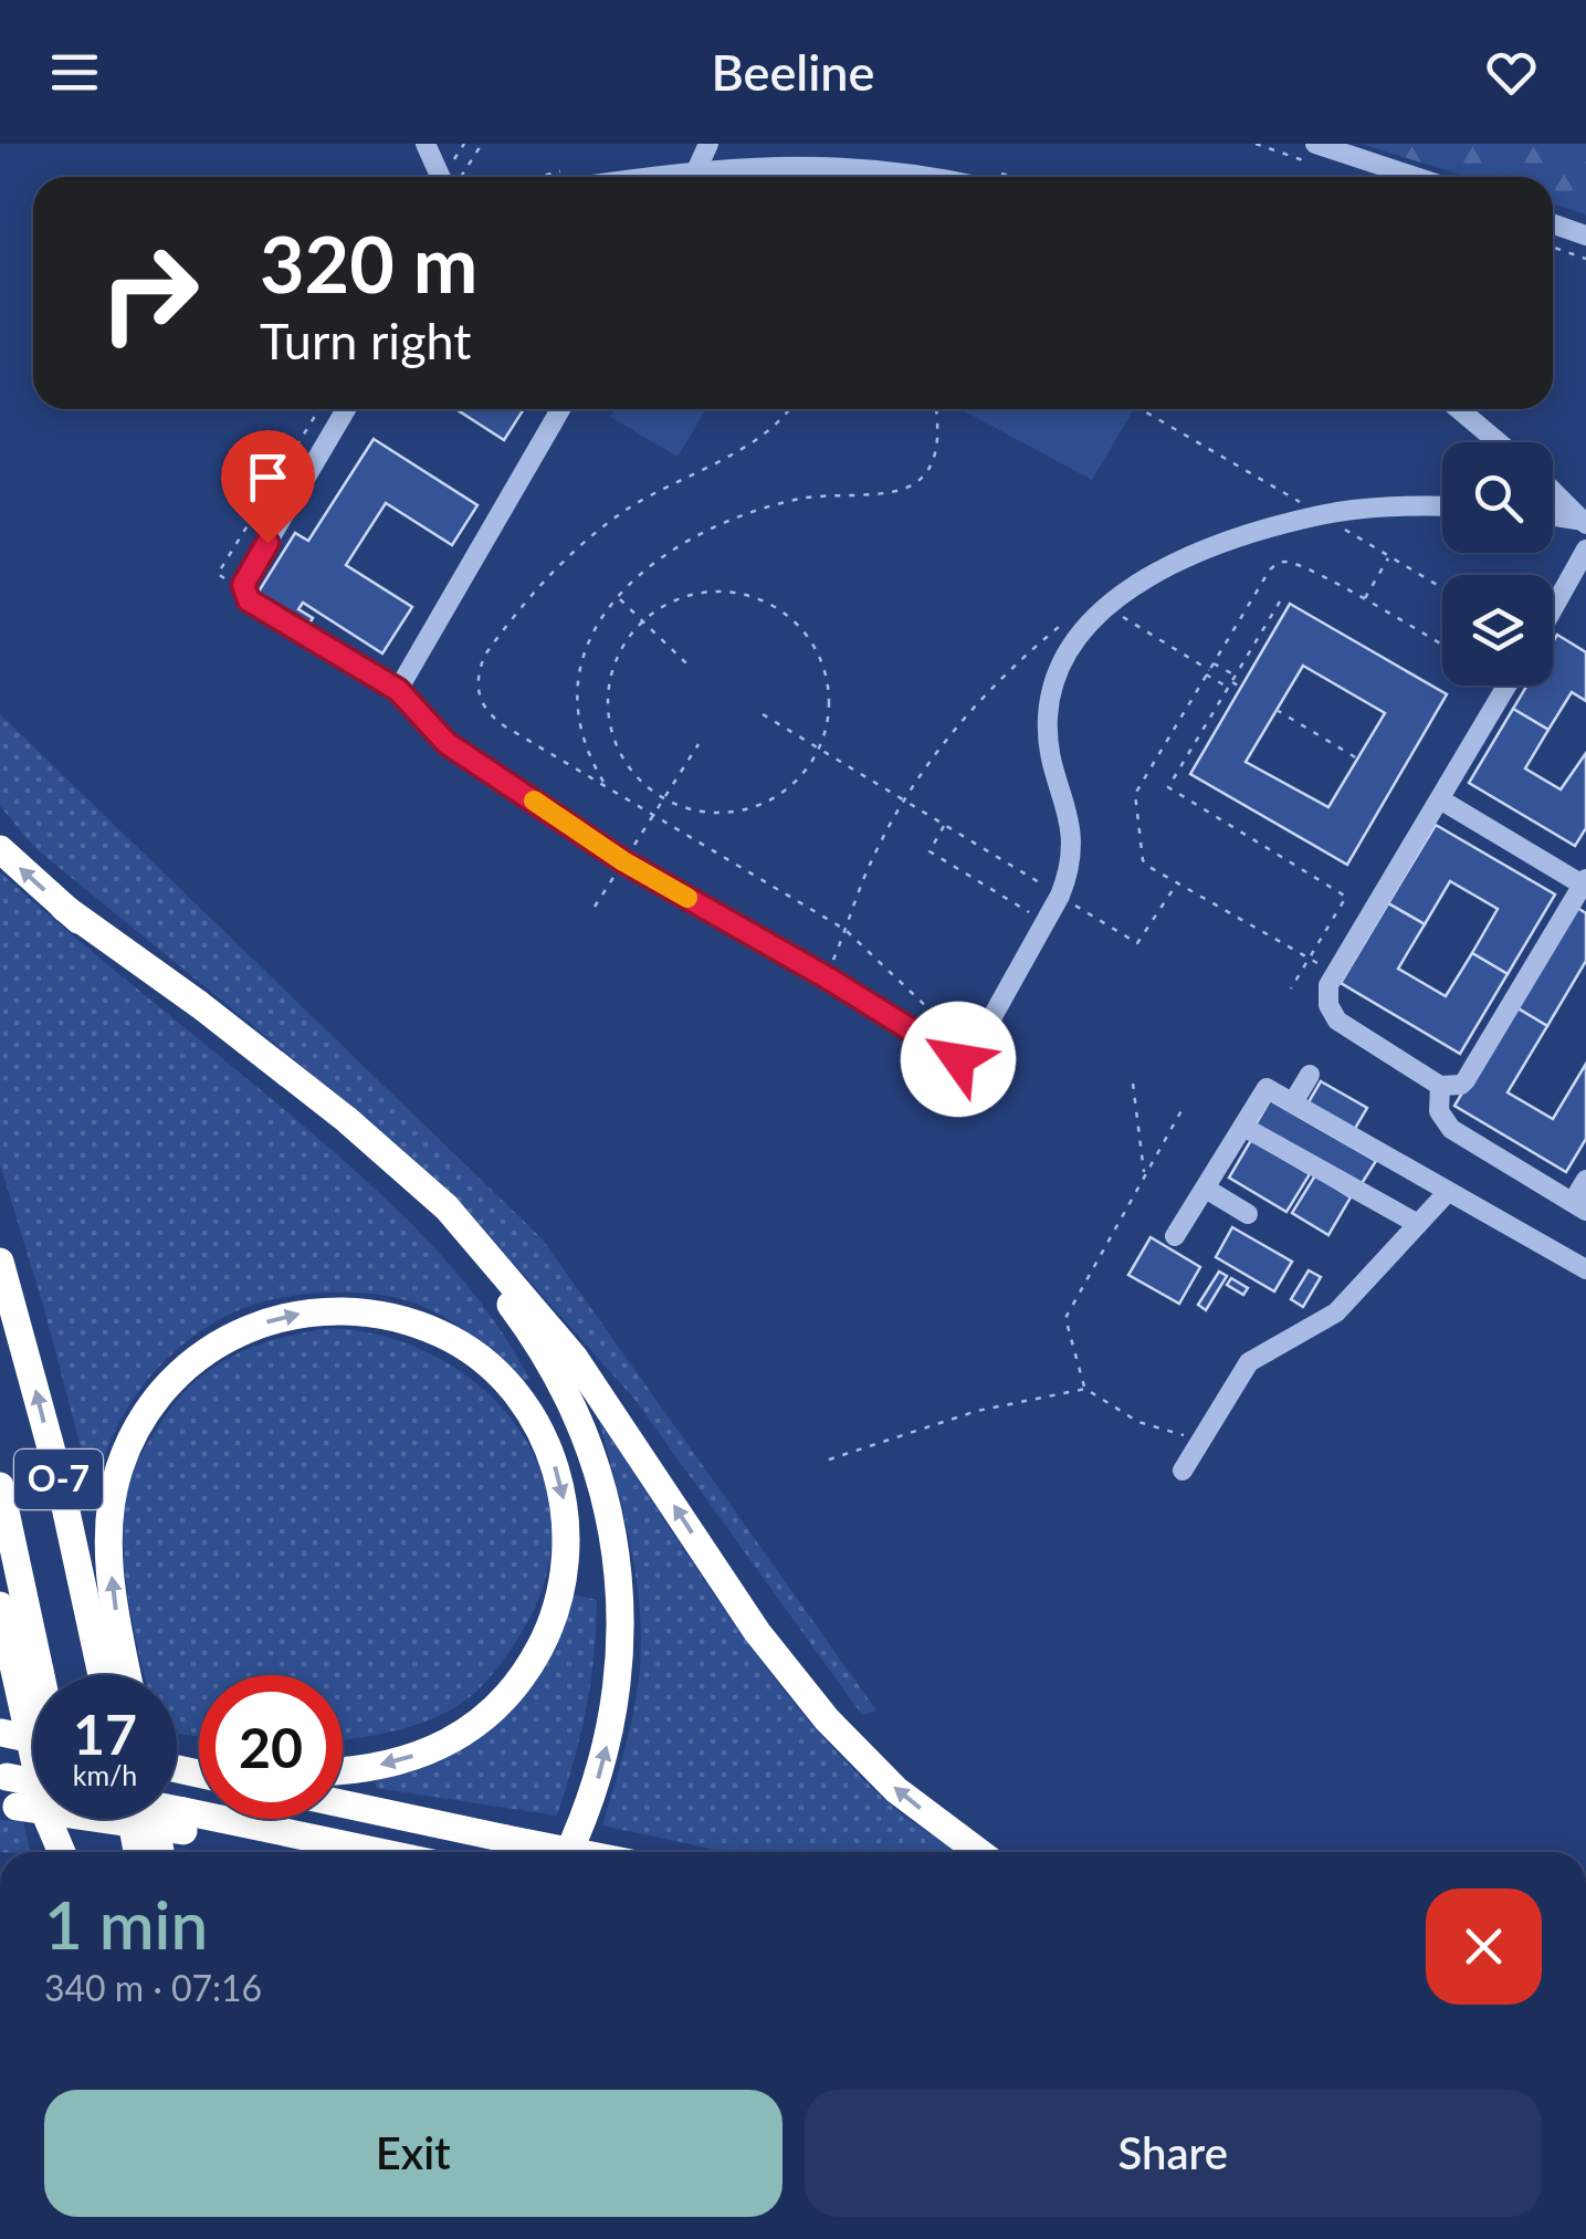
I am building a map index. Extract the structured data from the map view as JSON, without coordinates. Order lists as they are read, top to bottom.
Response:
{
  "streets": {
    "highway": ["O-7"]
  },
  "page": {
    "header": "Beeline",
    "turn": ["320 m", "Turn right"],
    "speed": "17 km/h",
    "limit": "20",
    "heading": ["1 min", "340 m · 07:16"],
    "buttons": ["Exit", "Share"]
  }
}
